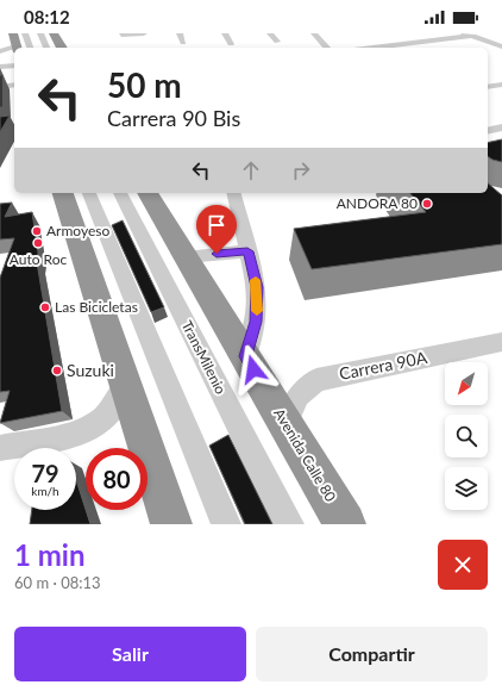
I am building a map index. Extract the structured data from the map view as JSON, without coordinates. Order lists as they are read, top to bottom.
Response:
{
  "streets": {
    "highway": ["Avenida Calle 80"],
    "street": ["TransMilenio", "Carrera 90A"]
  },
  "crossings": [
    ["Carrera 90A", "Avenida Calle 80"]
  ],
  "places": [
    "ANDORA 80",
    "Armoyeso",
    "Auto Roc",
    "Las Bicicletas",
    "Suzuki"
  ],
  "north": "bottom left",
  "page": {
    "status": "08:12",
    "turn": ["50 m", "Carrera 90 Bis"],
    "speed": "79 km/h",
    "limit": "80",
    "heading": ["1 min", "60 m · 08:13"],
    "buttons": ["Salir", "Compartir"]
  }
}
